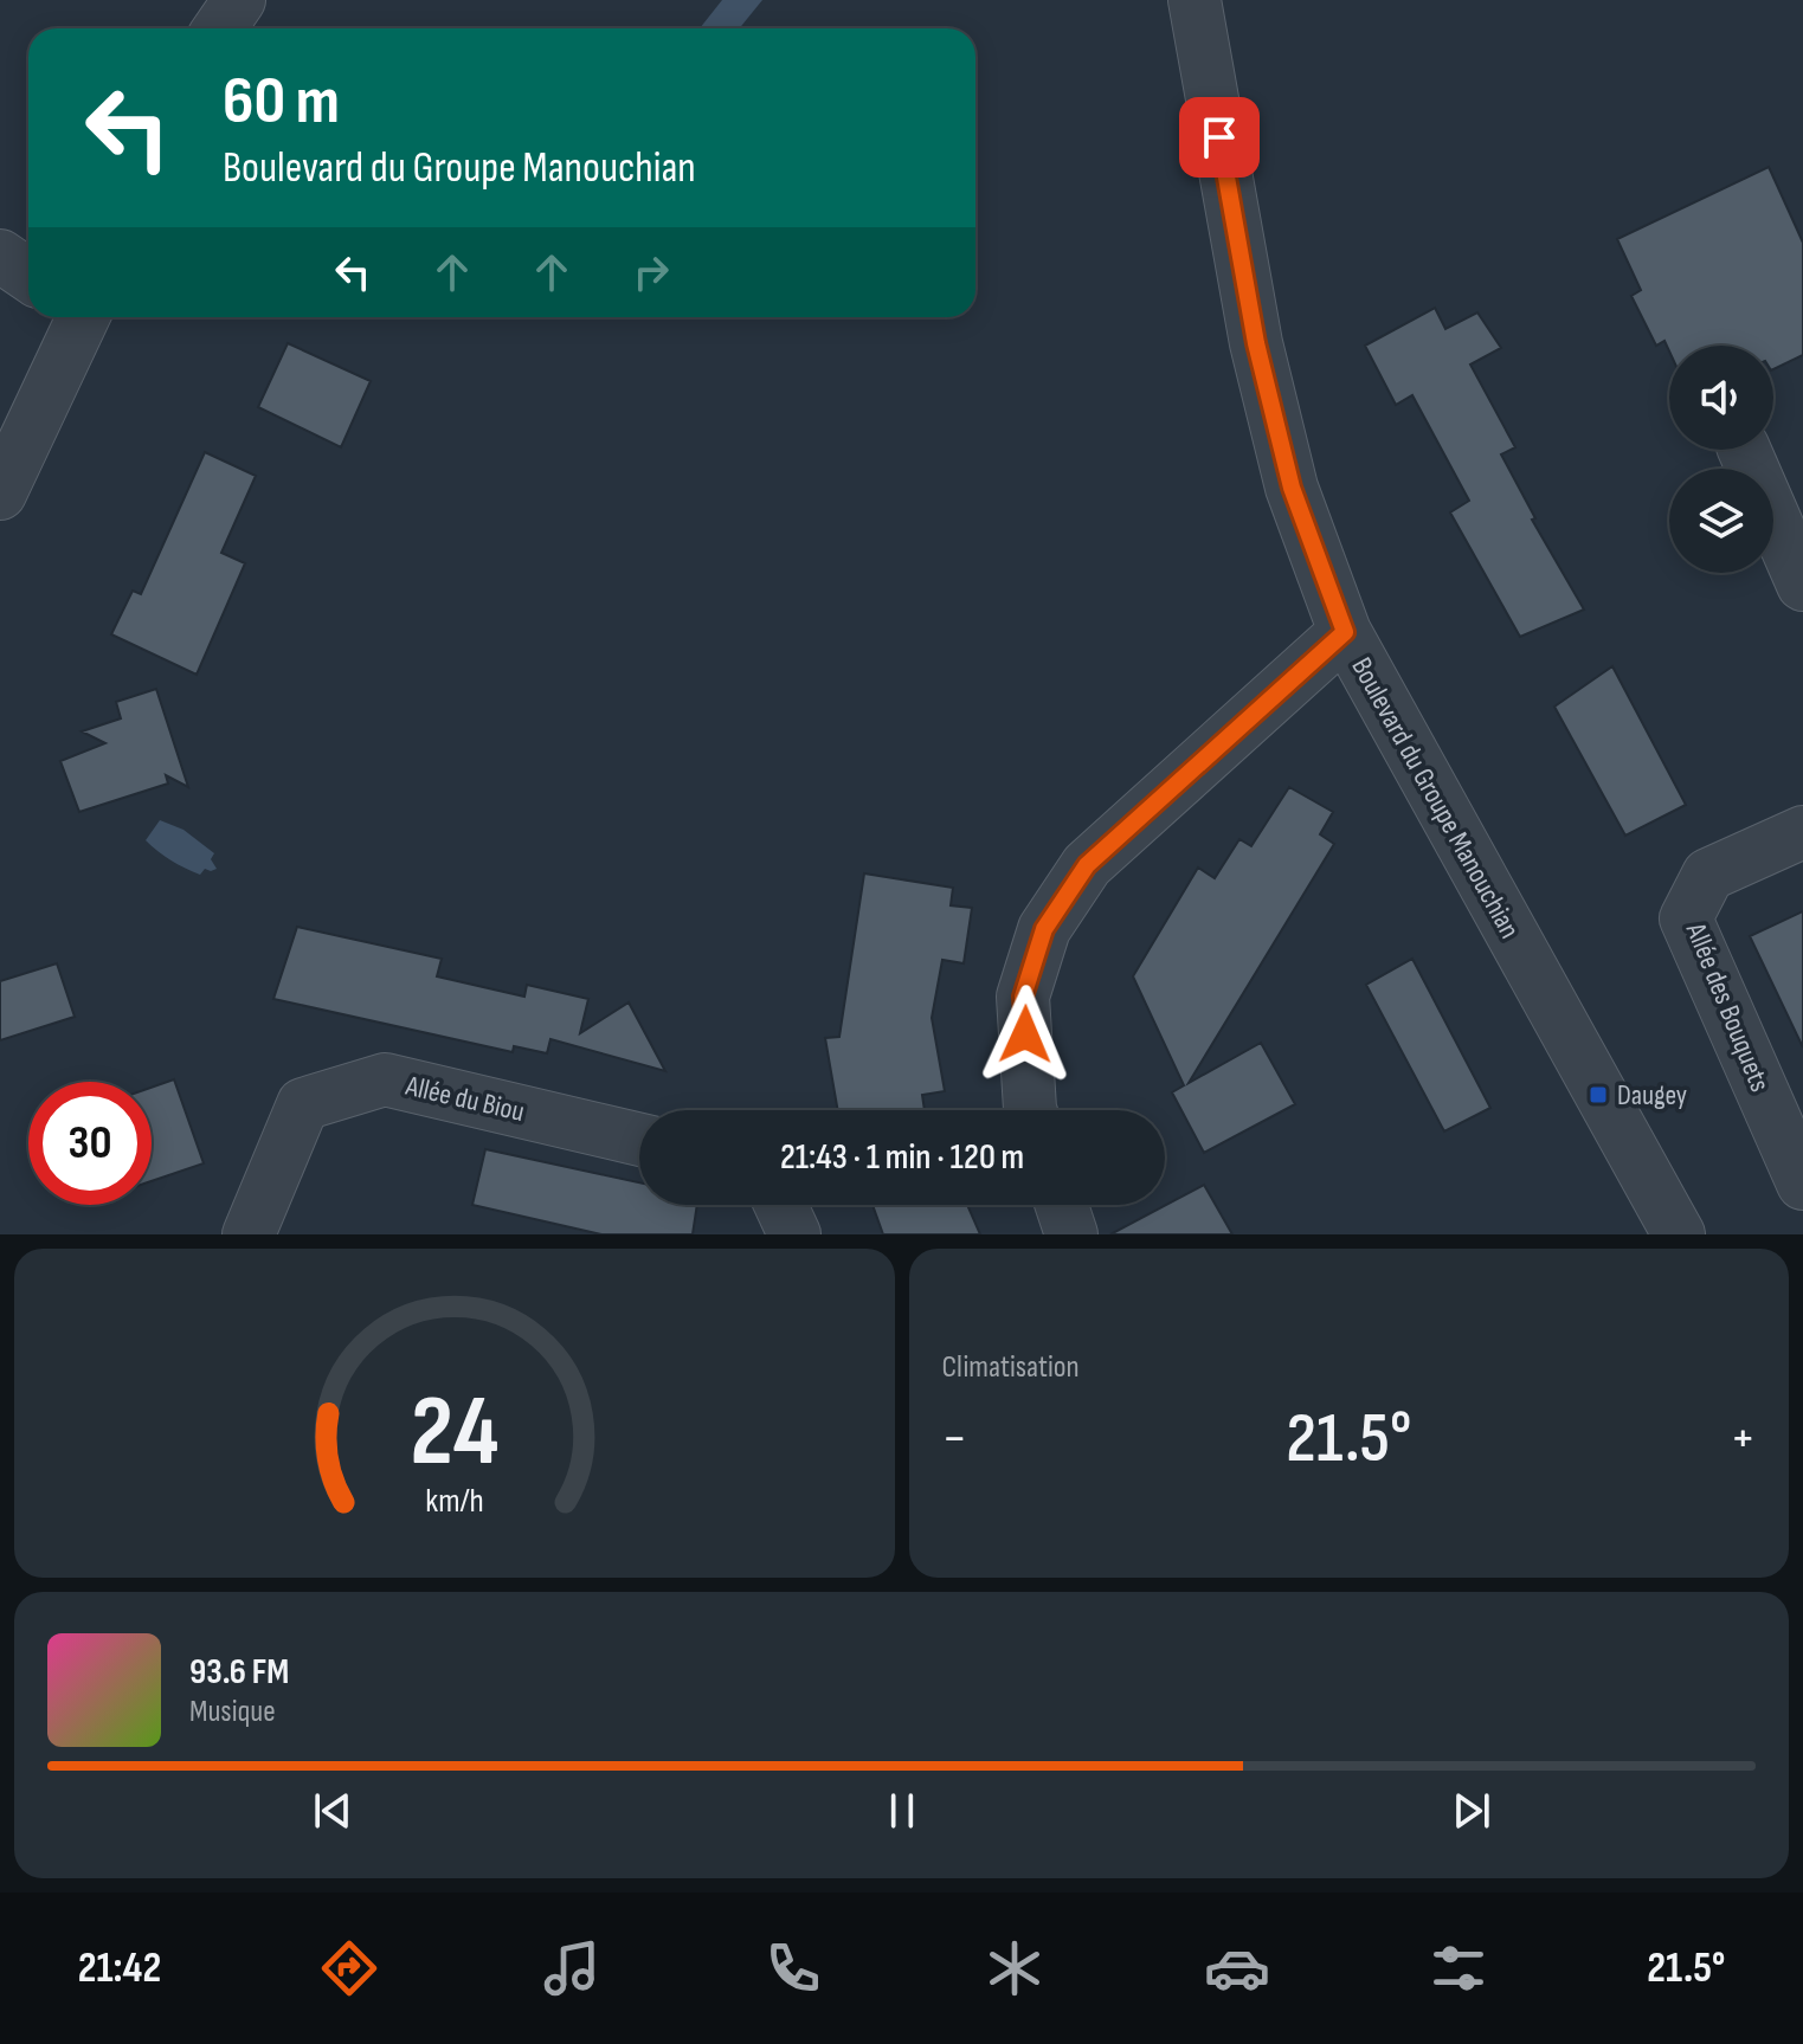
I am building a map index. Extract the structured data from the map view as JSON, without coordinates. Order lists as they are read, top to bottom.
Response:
{
  "streets": {
    "street": ["Boulevard du Groupe Manouchian", "Allée des Bouquets", "Allée du Biou"]
  },
  "places": {
    "transit": ["Daugey"]
  },
  "page": {
    "turn": ["60 m", "Boulevard du Groupe Manouchian"],
    "limit": "30",
    "trip": "21:43 · 1 min · 120 m",
    "tile": "Climatisation",
    "heat": ["−", "21.5°", "+"],
    "song": ["93.6 FM", "Musique"],
    "tabs": ["21:42", "21.5°"],
    "gauge": ["24", "km/h"]
  }
}
